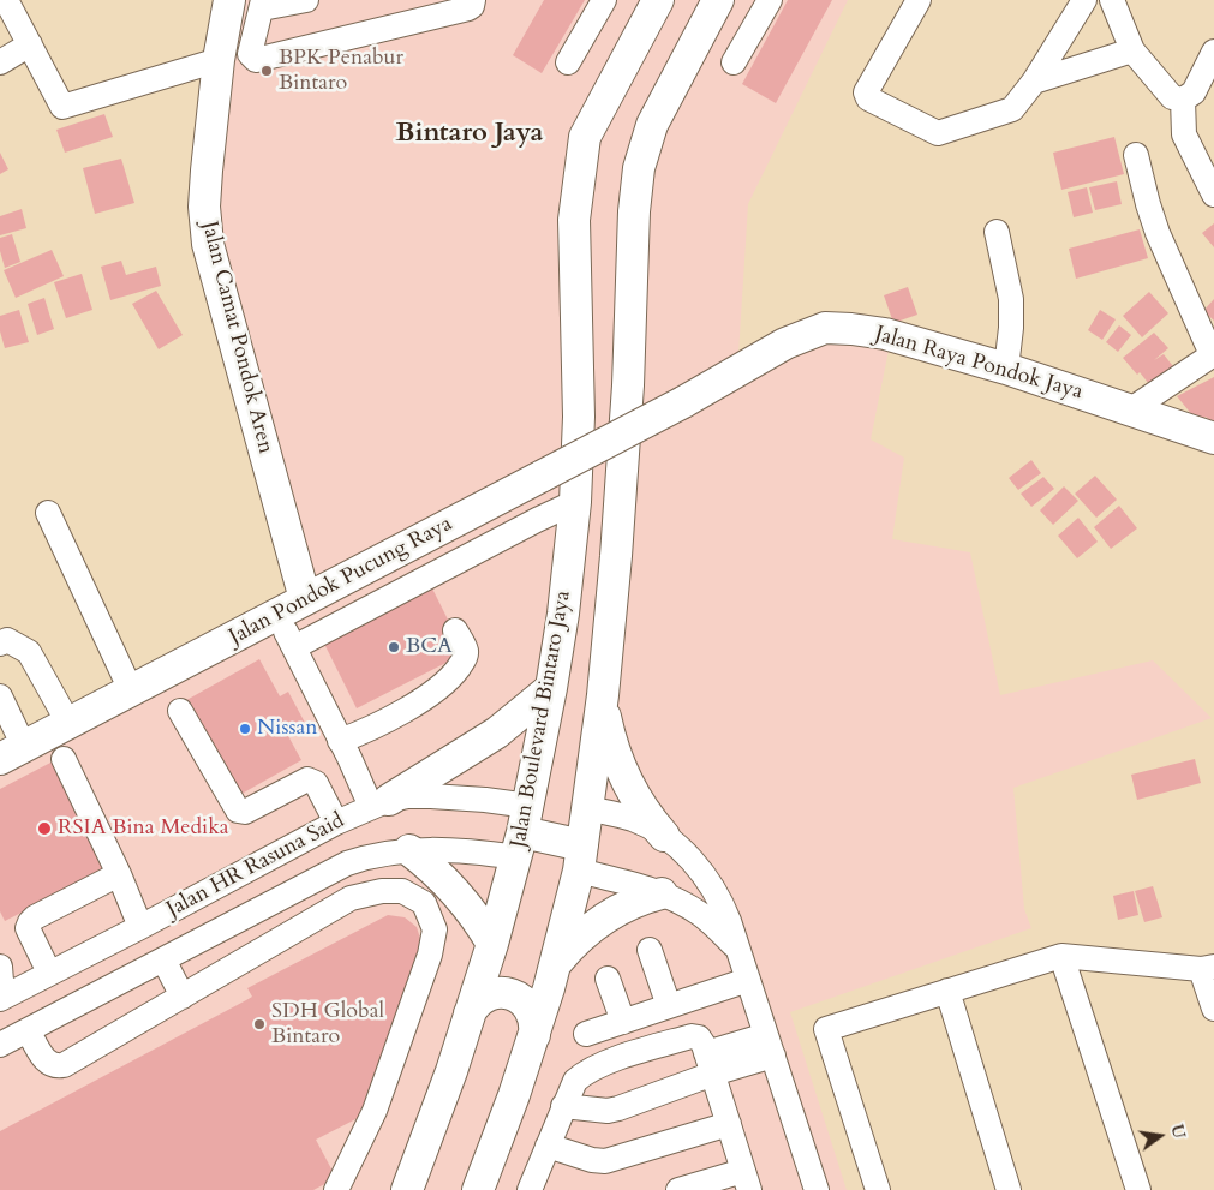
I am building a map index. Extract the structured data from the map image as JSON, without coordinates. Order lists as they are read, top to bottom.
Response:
{
  "streets": {
    "main road": [
      "Jalan Camat Pondok Aren",
      "Jalan Raya Pondok Jaya",
      "Jalan Pondok Pucung Raya",
      "Jalan Boulevard Bintaro Jaya"
    ],
    "street": ["Jalan HR Rasuna Said"]
  },
  "crossings": [
    ["Jalan Camat Pondok Aren", "Jalan Pondok Pucung Raya"],
    ["Jalan Raya Pondok Jaya", "Jalan Pondok Pucung Raya"],
    ["Jalan Boulevard Bintaro Jaya", "Jalan HR Rasuna Said"]
  ],
  "districts": ["Bintaro Jaya"],
  "places": [
    "BPK Penabur Bintaro",
    "BCA",
    "Nissan",
    "RSIA Bina Medika",
    "SDH Global Bintaro"
  ],
  "north": "right"
}
